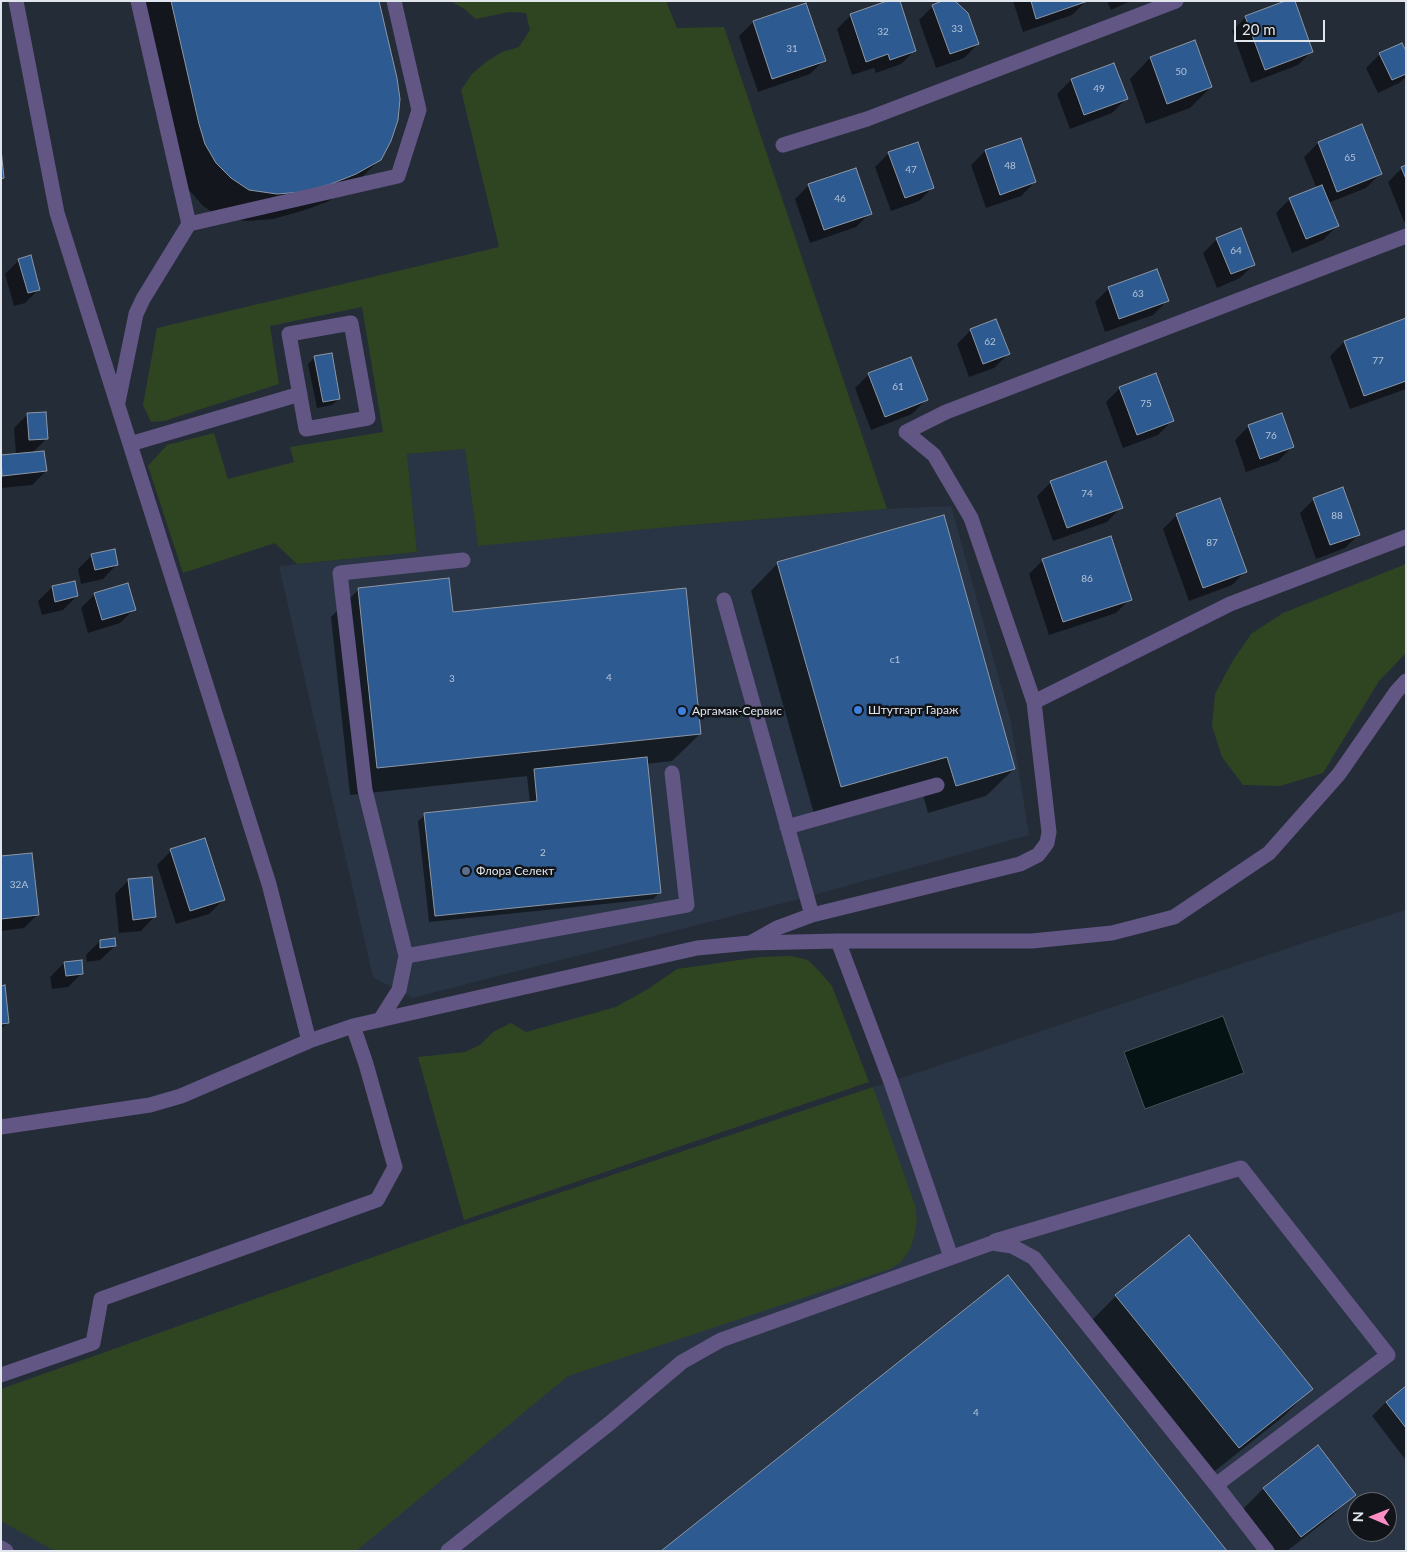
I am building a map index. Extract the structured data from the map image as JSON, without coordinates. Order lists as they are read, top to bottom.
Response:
{
  "places": ["Штутгарт Гараж", "Аргамак-Сервис", "Флора Селект"],
  "house_numbers": [
    "33",
    "32",
    "31",
    "50",
    "49",
    "65",
    "48",
    "47",
    "46",
    "64",
    "63",
    "62",
    "77",
    "61",
    "75",
    "76",
    "74",
    "88",
    "87",
    "86",
    "с1",
    "4",
    "3",
    "2",
    "32А",
    "4"
  ],
  "scale_bar": "20 m",
  "north": "left"
}
